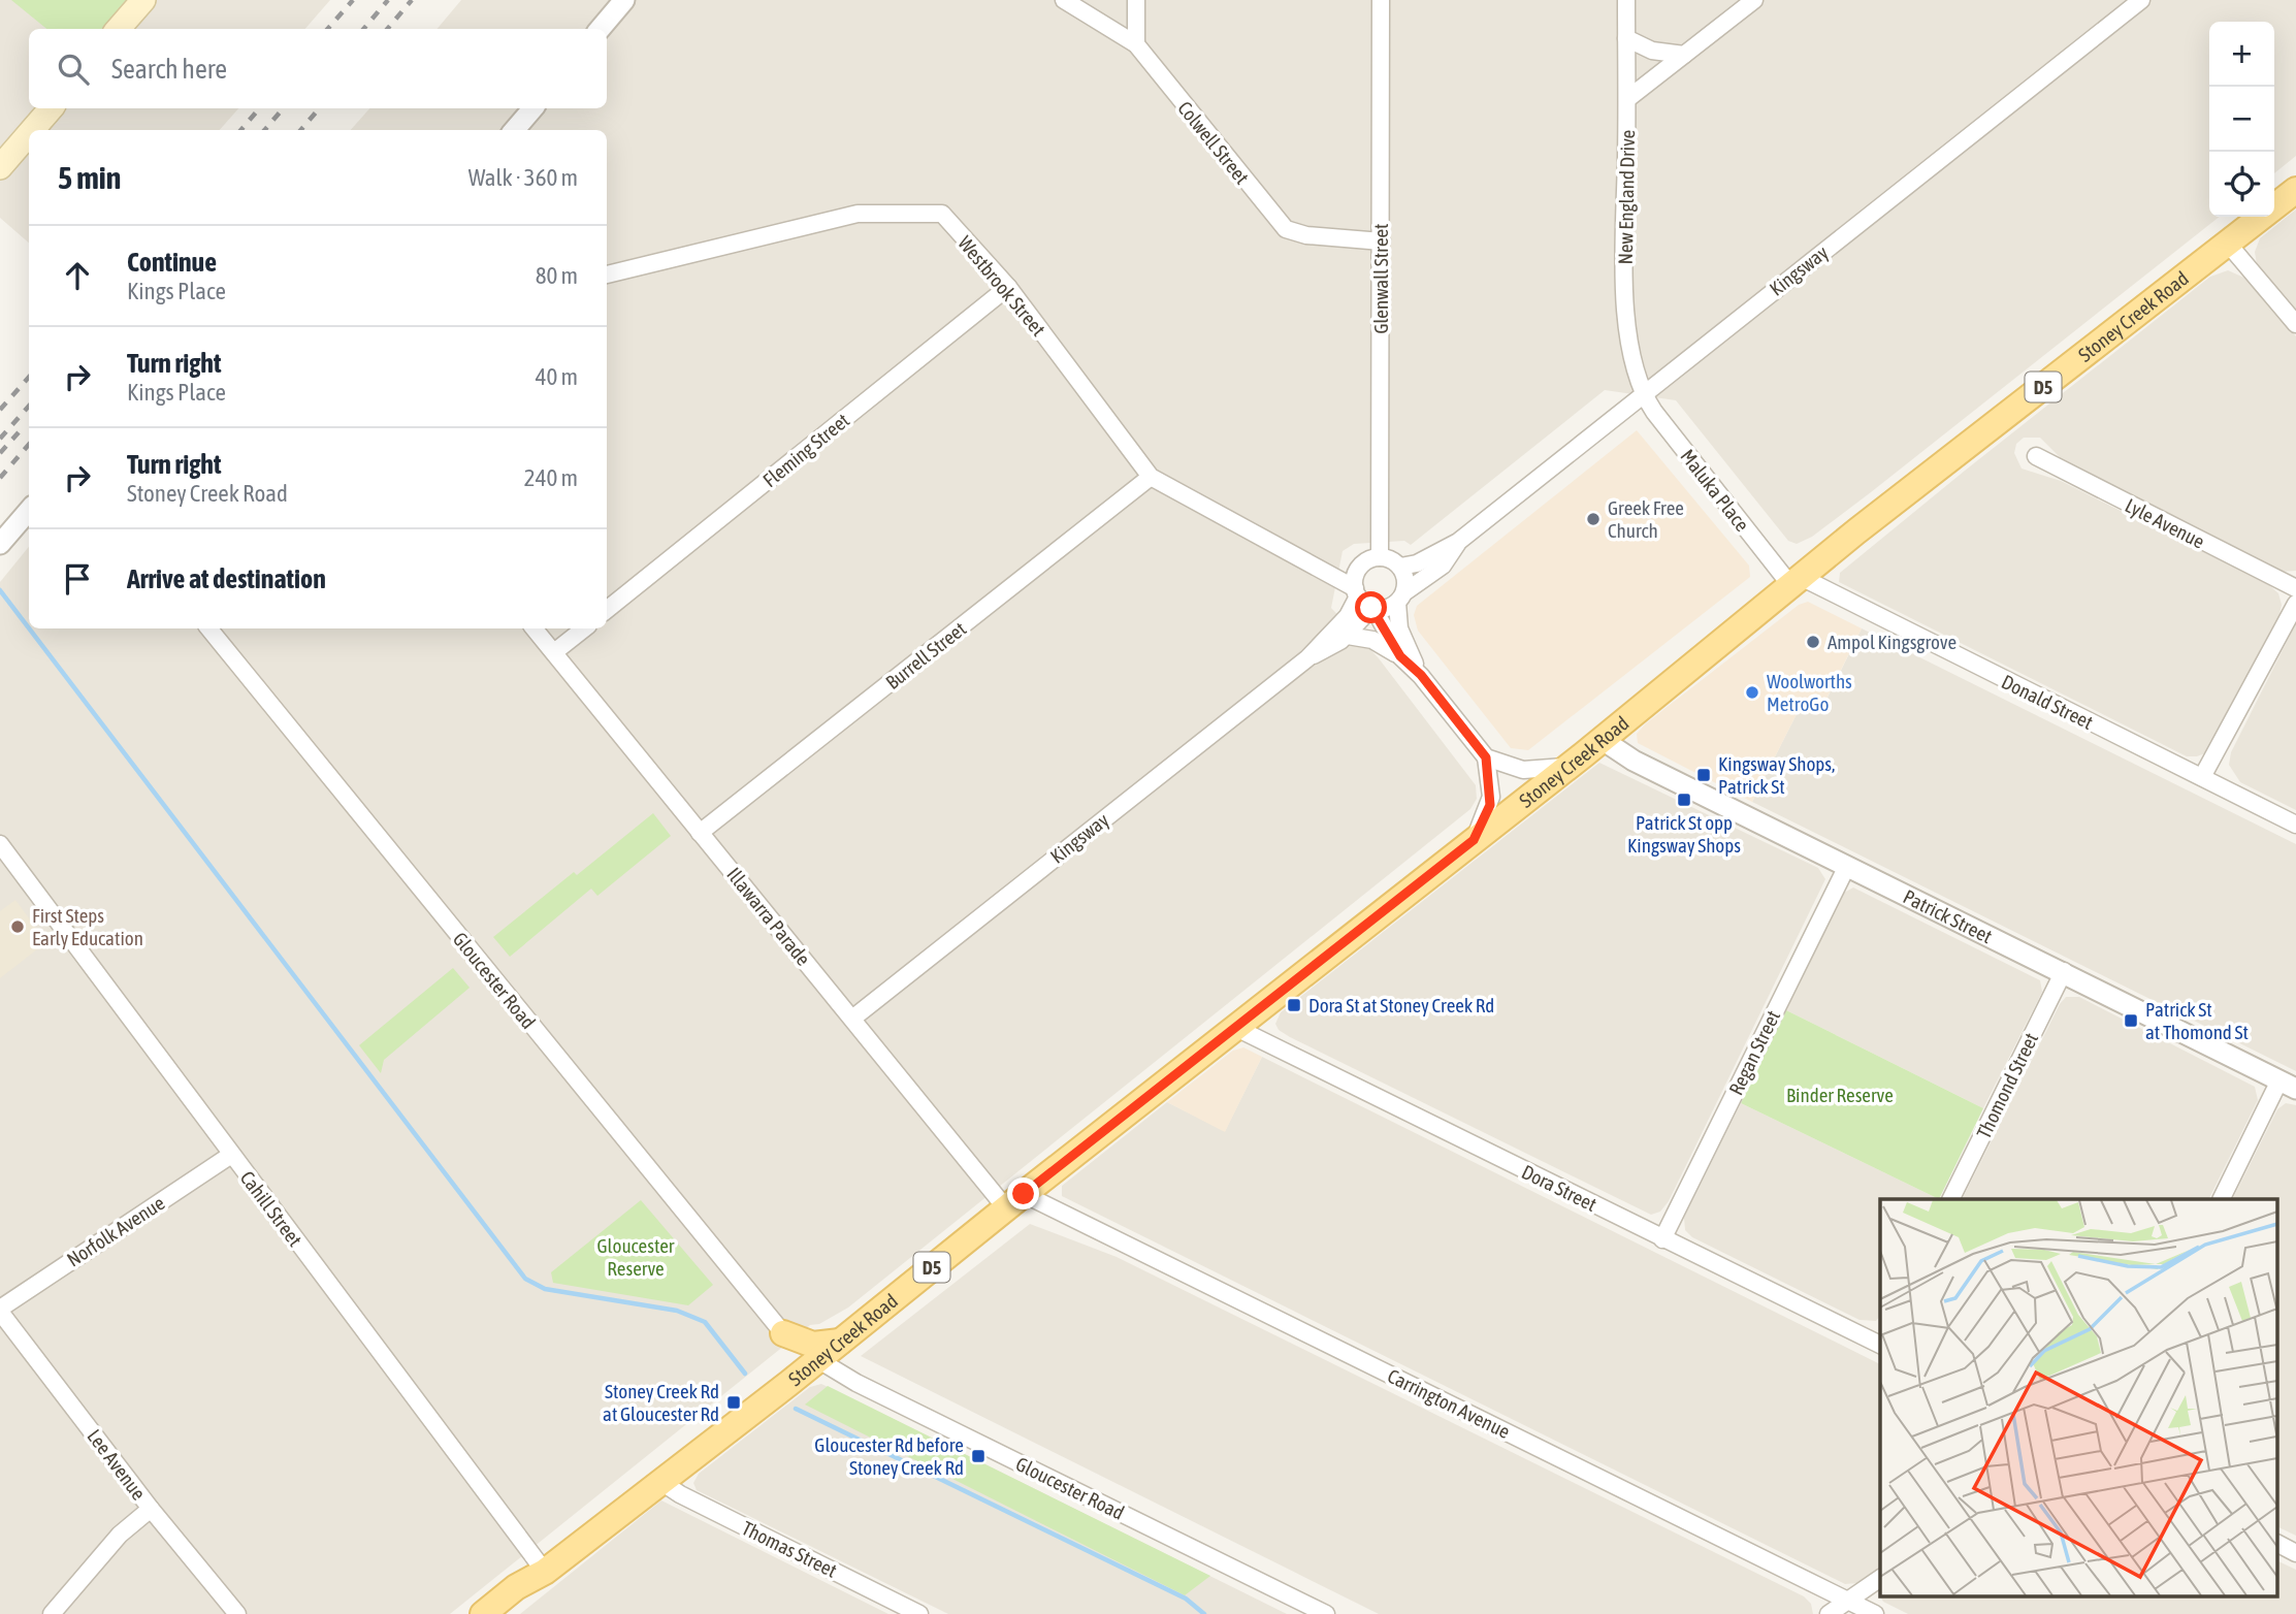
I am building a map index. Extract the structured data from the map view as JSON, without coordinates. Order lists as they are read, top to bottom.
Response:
{
  "streets": {
    "main road": ["Stoney Creek Road", "D5"],
    "street": [
      "Colwell Street",
      "New England Drive",
      "Kingsway",
      "Glenwall Street",
      "Westbrook Street",
      "Fleming Street",
      "Maluka Place",
      "Lyle Avenue",
      "Burrell Street",
      "Donald Street",
      "Patrick Street",
      "Illawarra Parade",
      "Gloucester Road",
      "Regan Street",
      "Thomond Street",
      "Dora Street",
      "Cahill Street",
      "Norfolk Avenue",
      "Carrington Avenue",
      "Lee Avenue",
      "Thomas Street"
    ]
  },
  "crossings": [
    ["Colwell Street", "Glenwall Street"],
    ["New England Drive", "Kingsway"],
    ["New England Drive", "Maluka Place"],
    ["Kingsway", "Glenwall Street"],
    ["Kingsway", "Westbrook Street"],
    ["Kingsway", "Maluka Place"],
    ["Kingsway", "Illawarra Parade"],
    ["Glenwall Street", "Westbrook Street"],
    ["Westbrook Street", "Fleming Street"],
    ["Westbrook Street", "Burrell Street"],
    ["Stoney Creek Road", "Maluka Place"],
    ["Stoney Creek Road", "Donald Street"],
    ["Stoney Creek Road", "Patrick Street"],
    ["Stoney Creek Road", "Illawarra Parade"],
    ["Stoney Creek Road", "Gloucester Road"],
    ["Stoney Creek Road", "Dora Street"],
    ["Stoney Creek Road", "Cahill Street"],
    ["Stoney Creek Road", "Carrington Avenue"],
    ["Stoney Creek Road", "Thomas Street"],
    ["Maluka Place", "Donald Street"],
    ["Burrell Street", "Illawarra Parade"],
    ["Patrick Street", "Regan Street"],
    ["Patrick Street", "Thomond Street"],
    ["Illawarra Parade", "Carrington Avenue"],
    ["Regan Street", "Dora Street"],
    ["Cahill Street", "Norfolk Avenue"],
    ["Norfolk Avenue", "Lee Avenue"]
  ],
  "parks": ["Binder Reserve", "Gloucester Reserve"],
  "places": {
    "other": [
      "Greek Free Church",
      "Ampol Kingsgrove",
      "Woolworths MetroGo",
      "First Steps Early Education"
    ],
    "transit": [
      "Kingsway Shops, Patrick St",
      "Patrick St opp Kingsway Shops",
      "Dora St at Stoney Creek Rd",
      "Patrick St at Thomond St",
      "Stoney Creek Rd at Gloucester Rd",
      "Gloucester Rd before Stoney Creek Rd"
    ]
  },
  "page": {
    "map_buttons": ["+", "−"],
    "search": "Search here",
    "heading": ["5 min", "Walk · 360 m"],
    "list": [
      ["Continue", "Kings Place", "80 m"],
      ["Turn right", "Kings Place", "40 m"],
      ["Turn right", "Stoney Creek Road", "240 m"],
      "Arrive at destination"
    ]
  }
}
